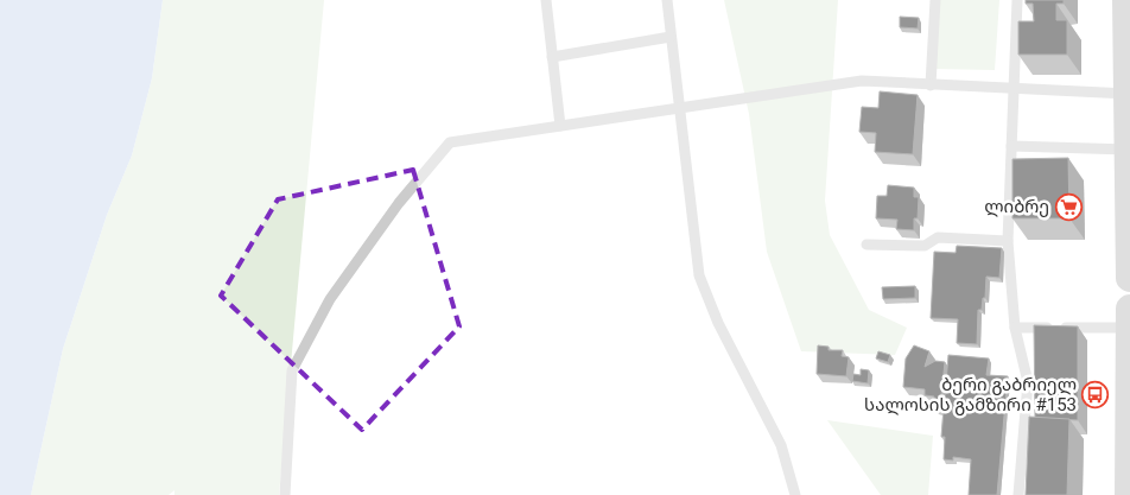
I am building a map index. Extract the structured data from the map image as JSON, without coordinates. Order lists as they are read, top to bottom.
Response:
{
  "places": {
    "supermarket": ["ლიბრე"],
    "bus stop": ["ბერი გაბრიელ სალოსის გამზირი #153"]
  }
}
